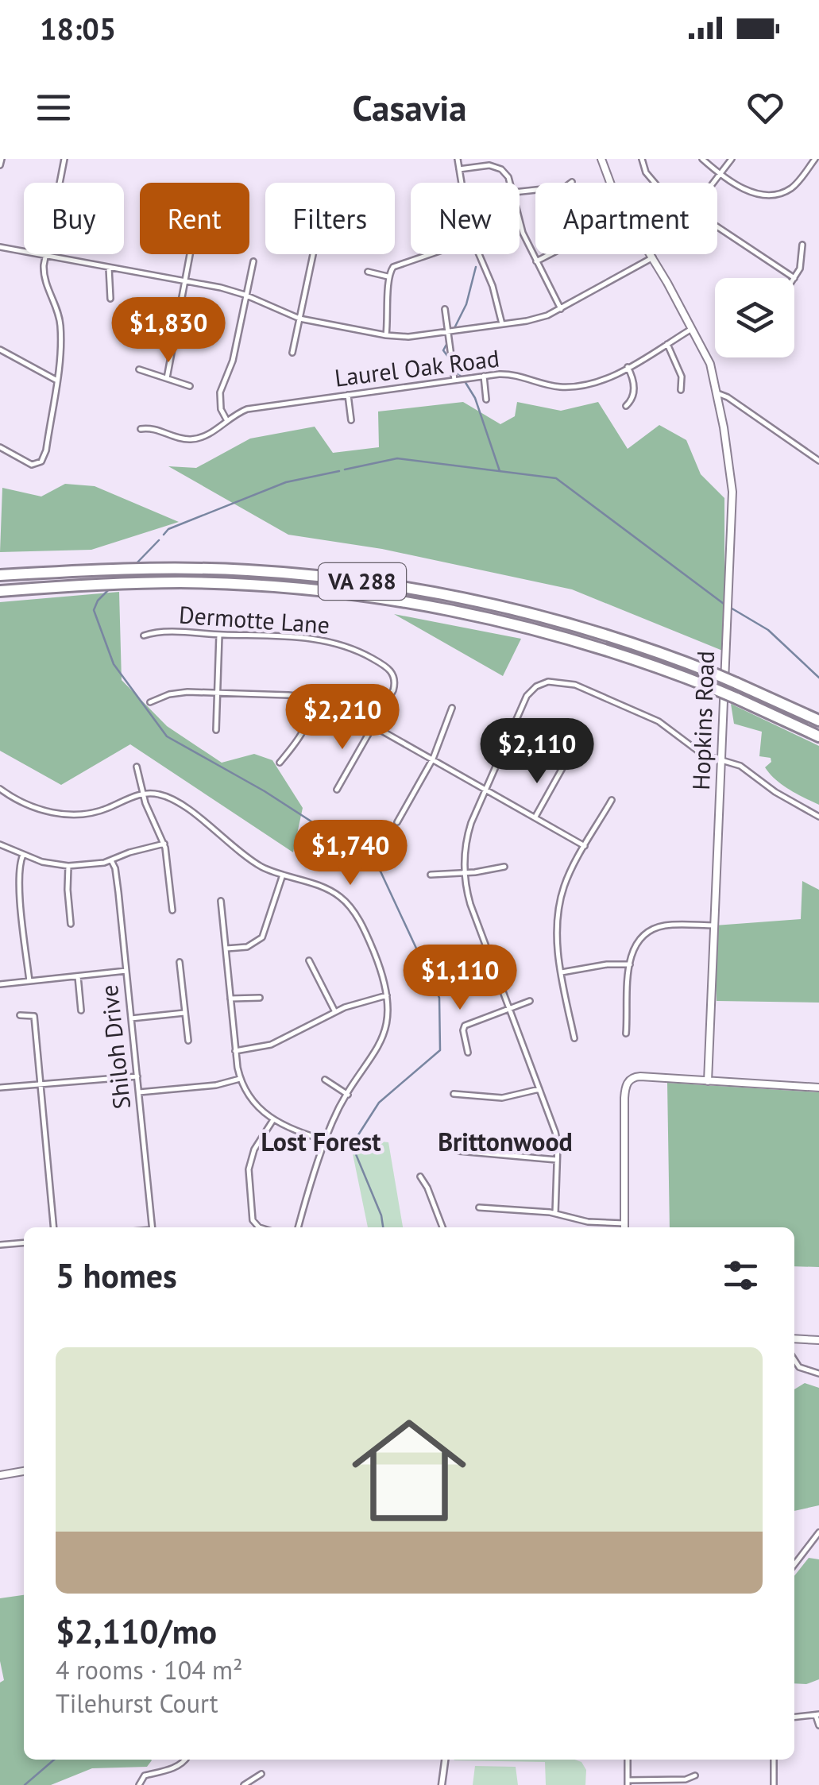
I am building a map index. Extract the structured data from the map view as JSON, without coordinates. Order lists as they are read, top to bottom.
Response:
{
  "streets": {
    "highway": ["VA 288"],
    "main road": ["Hopkins Road"],
    "street": ["Laurel Oak Road", "Dermotte Lane", "Shiloh Drive"]
  },
  "crossings": [
    ["Laurel Oak Road", "Hopkins Road"]
  ],
  "districts": ["Lost Forest", "Brittonwood"],
  "page": {
    "status": "18:05",
    "header": "Casavia",
    "chip": [
      "Buy",
      "Rent",
      "Filters",
      "New",
      "Apartment"
    ],
    "price": [
      "$1,830",
      "$2,210",
      "$2,110",
      "$1,740",
      "$1,110"
    ],
    "heading": "5 homes",
    "list": [
      {
        "name": "$2,110/mo",
        "note": "4 rooms · 104 m² · Tilehurst Court"
      }
    ]
  }
}
